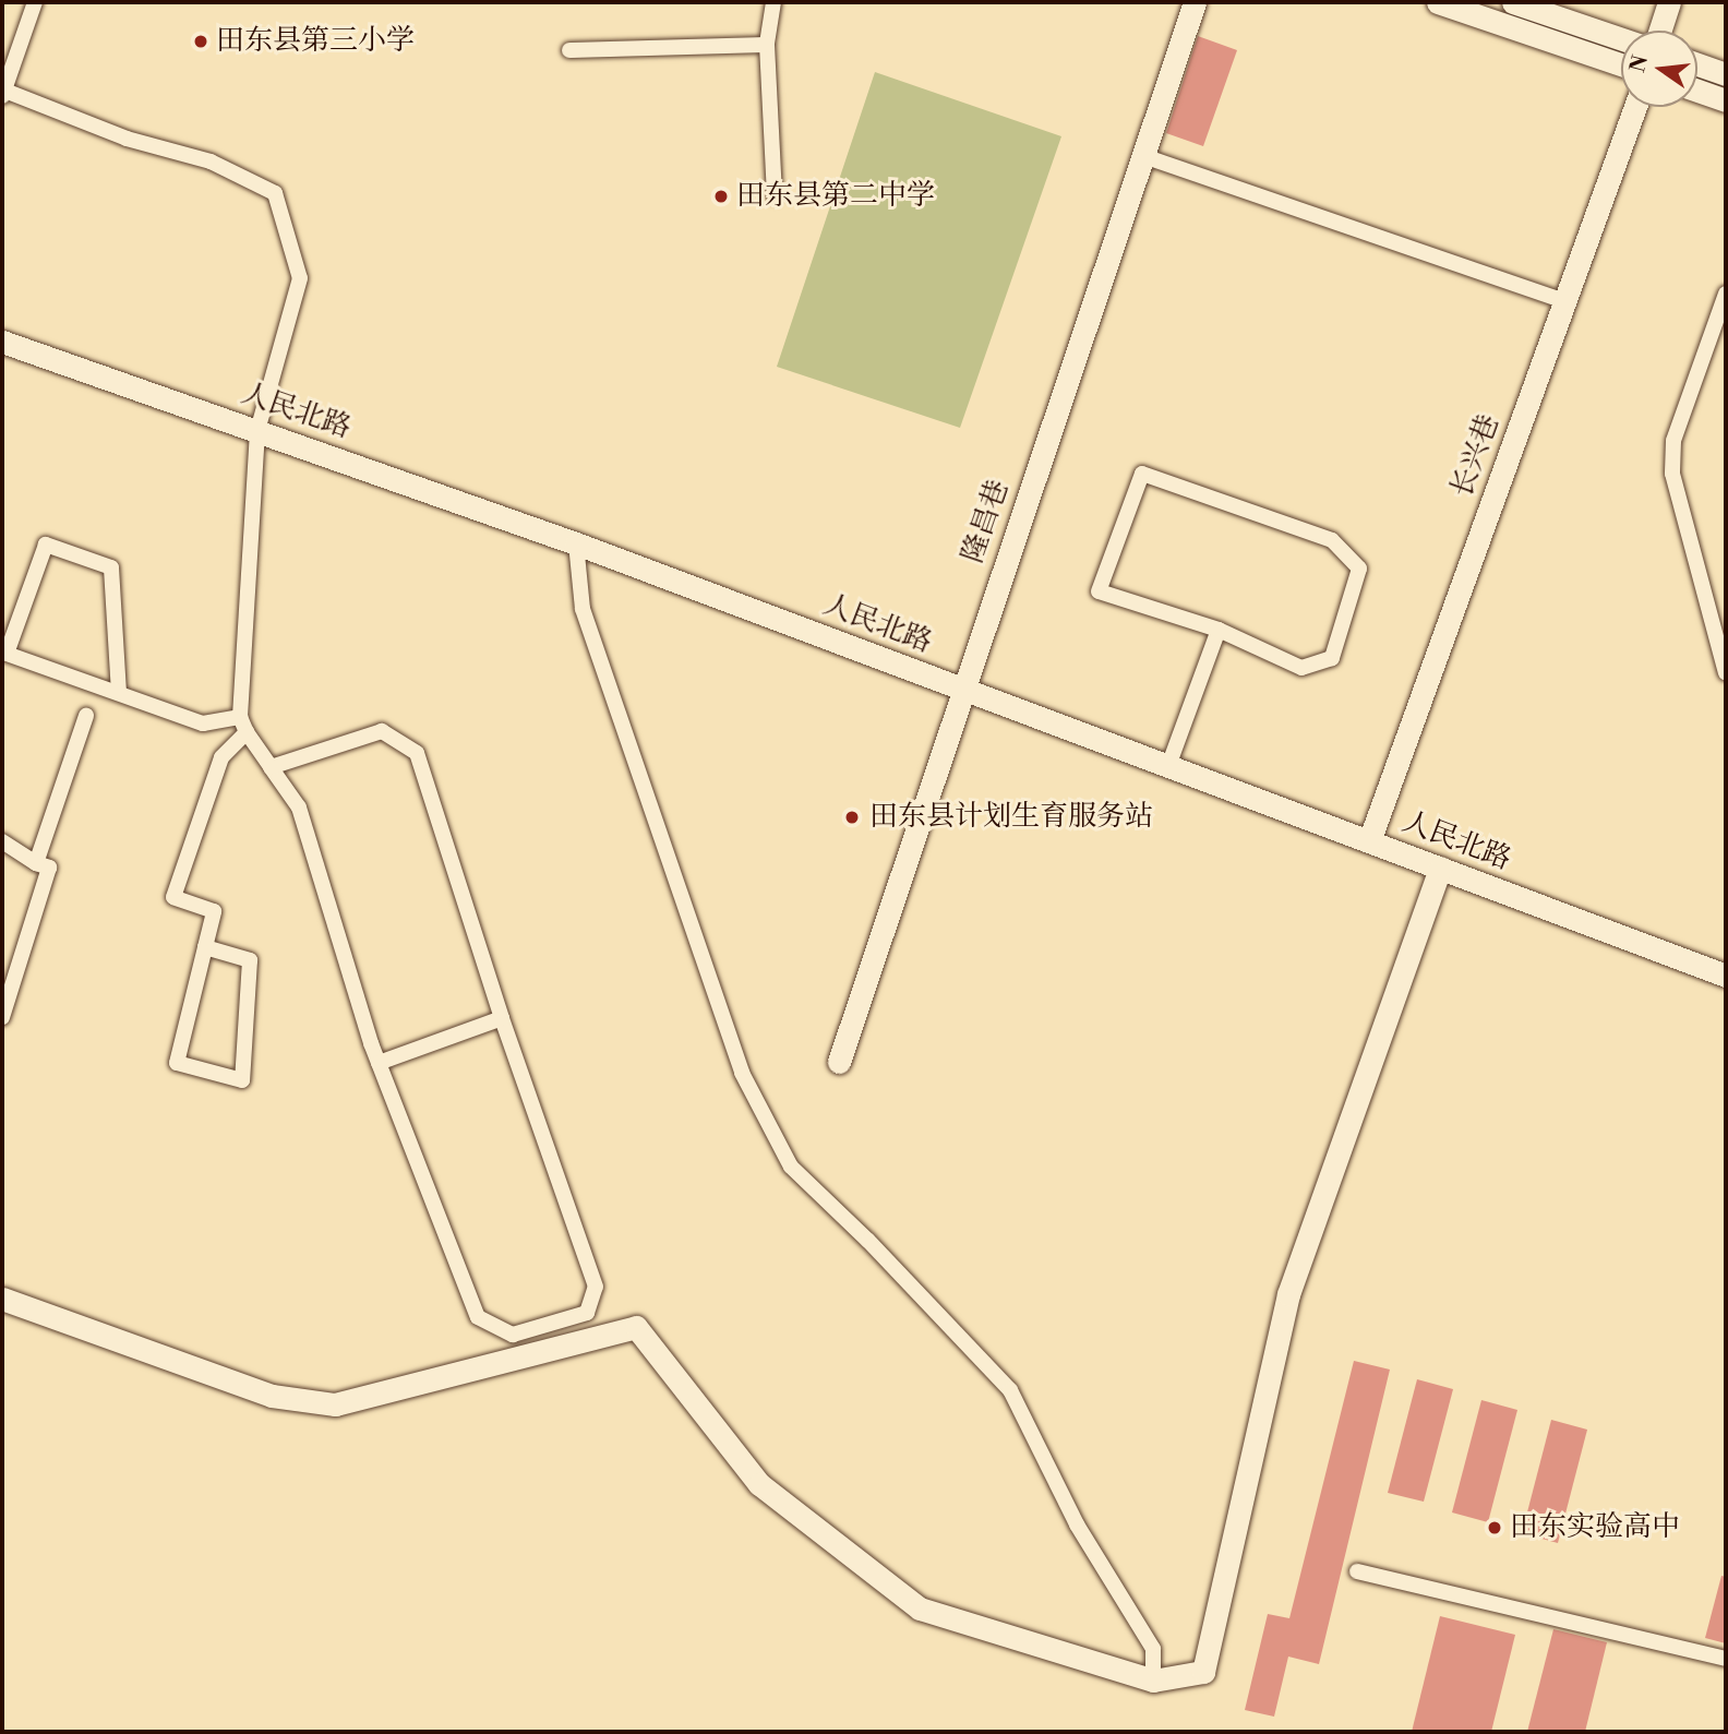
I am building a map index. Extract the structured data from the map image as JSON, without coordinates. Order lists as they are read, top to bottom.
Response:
{
  "streets": {
    "street": ["人民北路", "长兴巷", "隆昌巷"]
  },
  "crossings": [
    ["人民北路", "长兴巷"],
    ["人民北路", "隆昌巷"]
  ],
  "places": [
    "田东县第三小学",
    "田东县第二中学",
    "田东县计划生育服务站",
    "田东实验高中"
  ],
  "north": "left"
}
